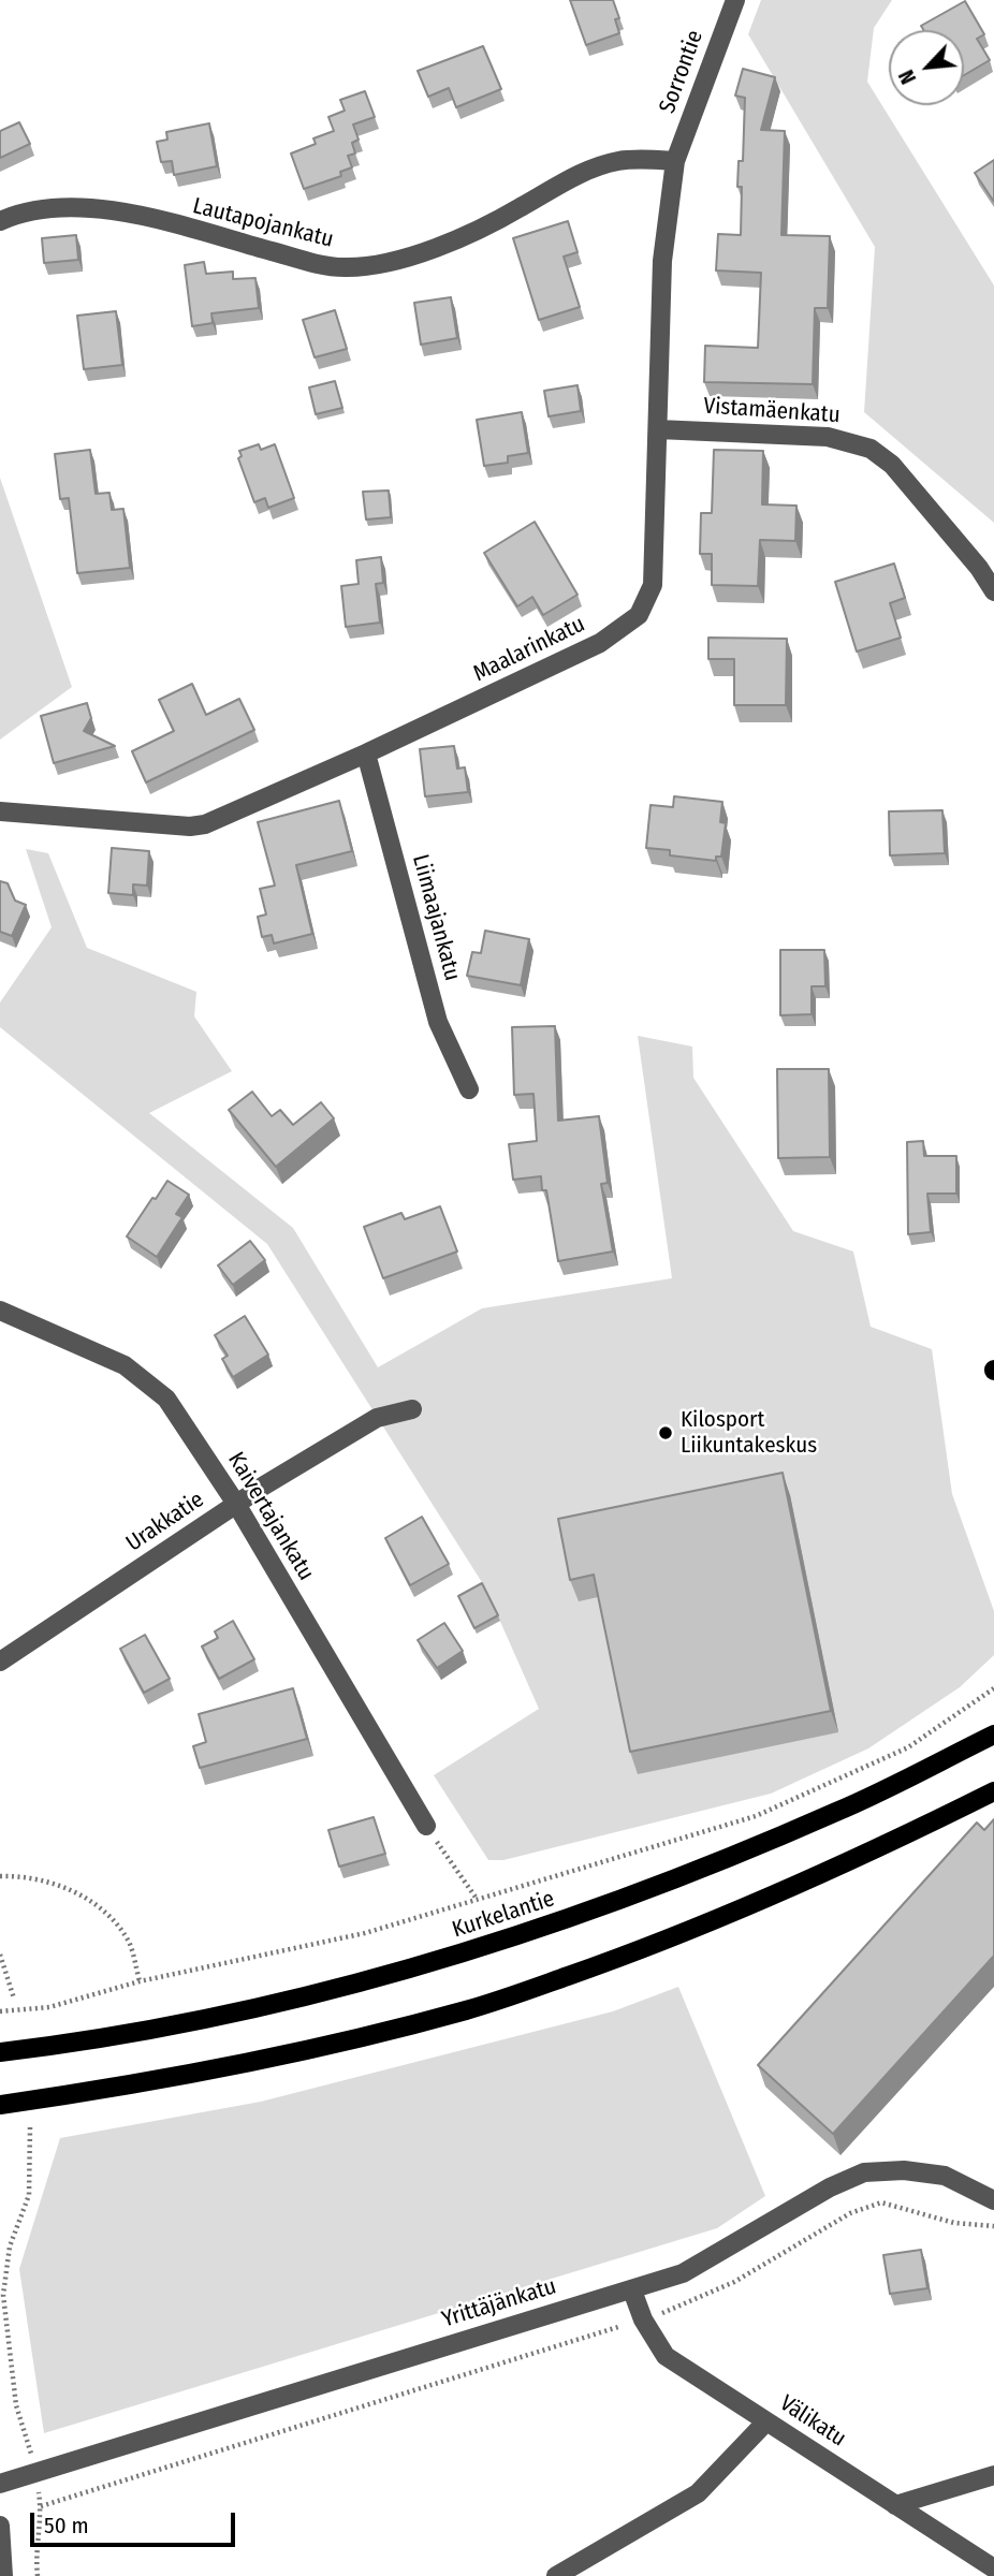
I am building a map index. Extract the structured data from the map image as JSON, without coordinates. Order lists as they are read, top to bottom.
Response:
{
  "streets": {
    "main road": ["Kurkelantie"],
    "street": [
      "Sorrontie",
      "Lautapojankatu",
      "Vistamäenkatu",
      "Maalarinkatu",
      "Liimaajankatu",
      "Kaivertajankatu",
      "Urakkatie",
      "Yrittäjänkatu",
      "Välikatu"
    ]
  },
  "crossings": [
    ["Sorrontie", "Lautapojankatu"],
    ["Sorrontie", "Maalarinkatu"],
    ["Lautapojankatu", "Maalarinkatu"],
    ["Vistamäenkatu", "Maalarinkatu"],
    ["Maalarinkatu", "Liimaajankatu"],
    ["Kaivertajankatu", "Urakkatie"],
    ["Yrittäjänkatu", "Välikatu"]
  ],
  "places": ["Kilosport Liikuntakeskus"],
  "scale_bar": "50 m",
  "north": "bottom left"
}
